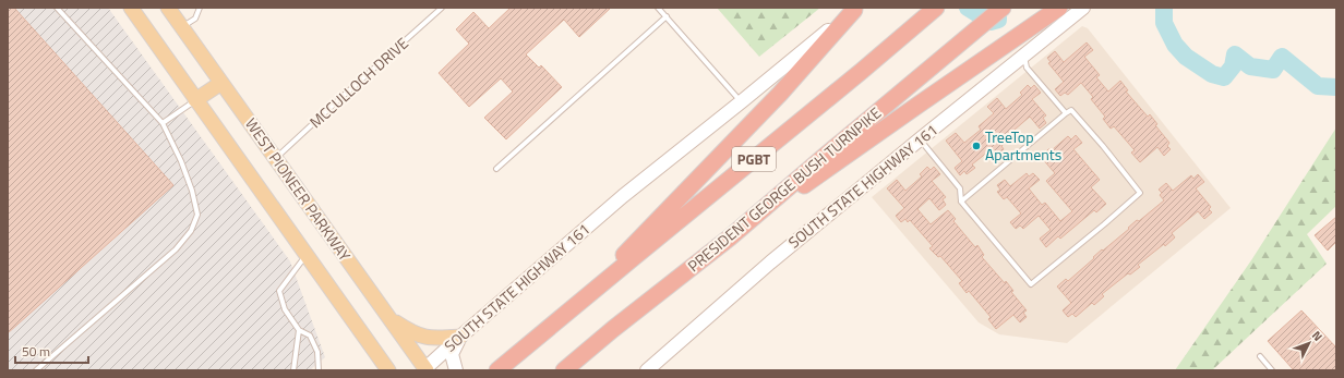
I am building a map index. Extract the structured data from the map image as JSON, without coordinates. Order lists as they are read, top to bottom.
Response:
{
  "streets": {
    "highway": ["PGBT", "PRESIDENT GEORGE BUSH TURNPIKE"],
    "main road": ["SOUTH STATE HIGHWAY 161", "WEST PIONEER PARKWAY"],
    "lane": ["MCCULLOCH DRIVE"]
  },
  "crossings": [
    ["MCCULLOCH DRIVE", "WEST PIONEER PARKWAY"],
    ["SOUTH STATE HIGHWAY 161", "WEST PIONEER PARKWAY"]
  ],
  "places": ["TreeTop Apartments"],
  "scale_bar": "50 m",
  "north": "top right"
}
